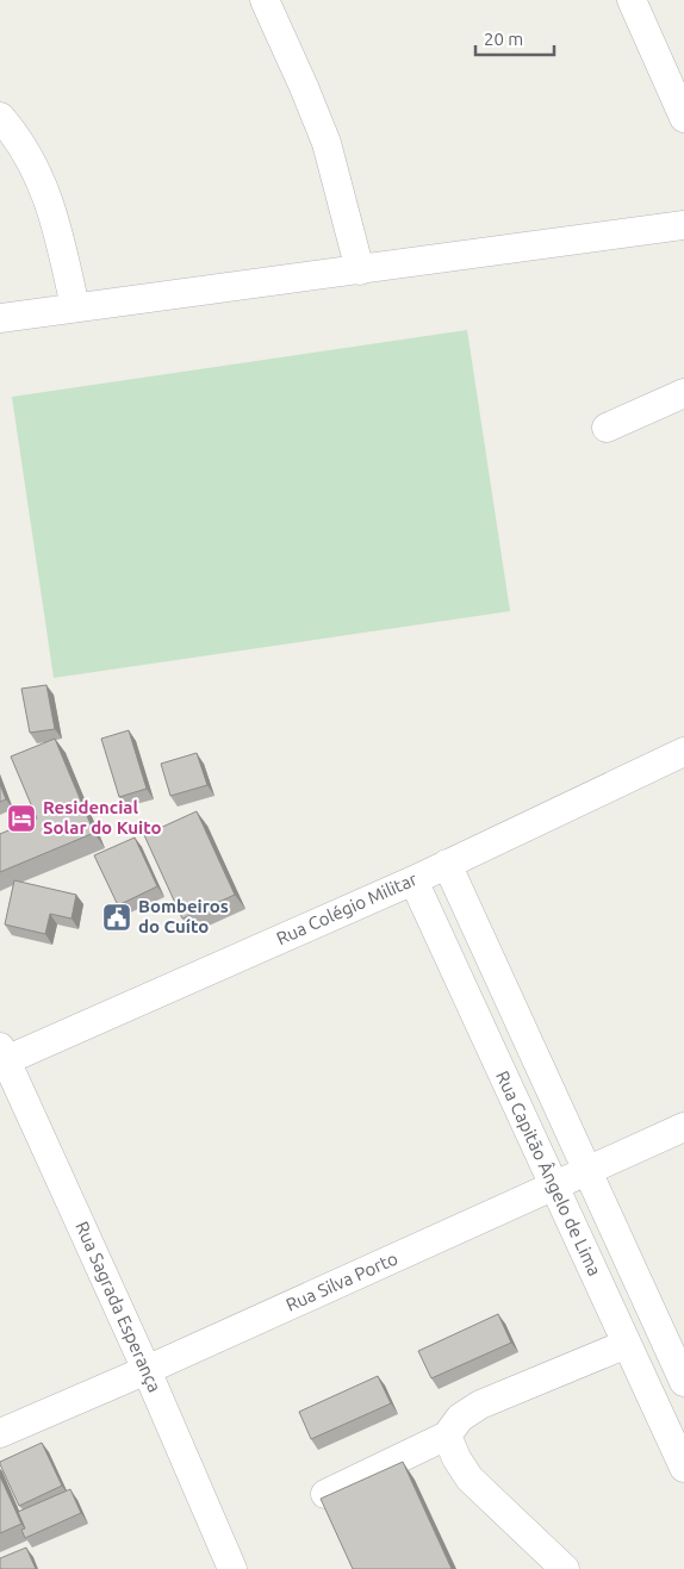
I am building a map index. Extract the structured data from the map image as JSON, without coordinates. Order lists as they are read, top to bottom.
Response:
{
  "streets": {
    "street": [
      "Rua Colégio Militar",
      "Rua Capitão Ângelo de Lima",
      "Rua Silva Porto",
      "Rua Sagrada Esperança"
    ]
  },
  "crossings": [
    ["Rua Colégio Militar", "Rua Capitão Ângelo de Lima"],
    ["Rua Colégio Militar", "Rua Sagrada Esperança"],
    ["Rua Capitão Ângelo de Lima", "Rua Silva Porto"],
    ["Rua Silva Porto", "Rua Sagrada Esperança"]
  ],
  "places": {
    "hotel": ["Residencial Solar do Kuito"],
    "public building": ["Bombeiros do Cuíto"]
  },
  "scale_bar": "20 m"
}
